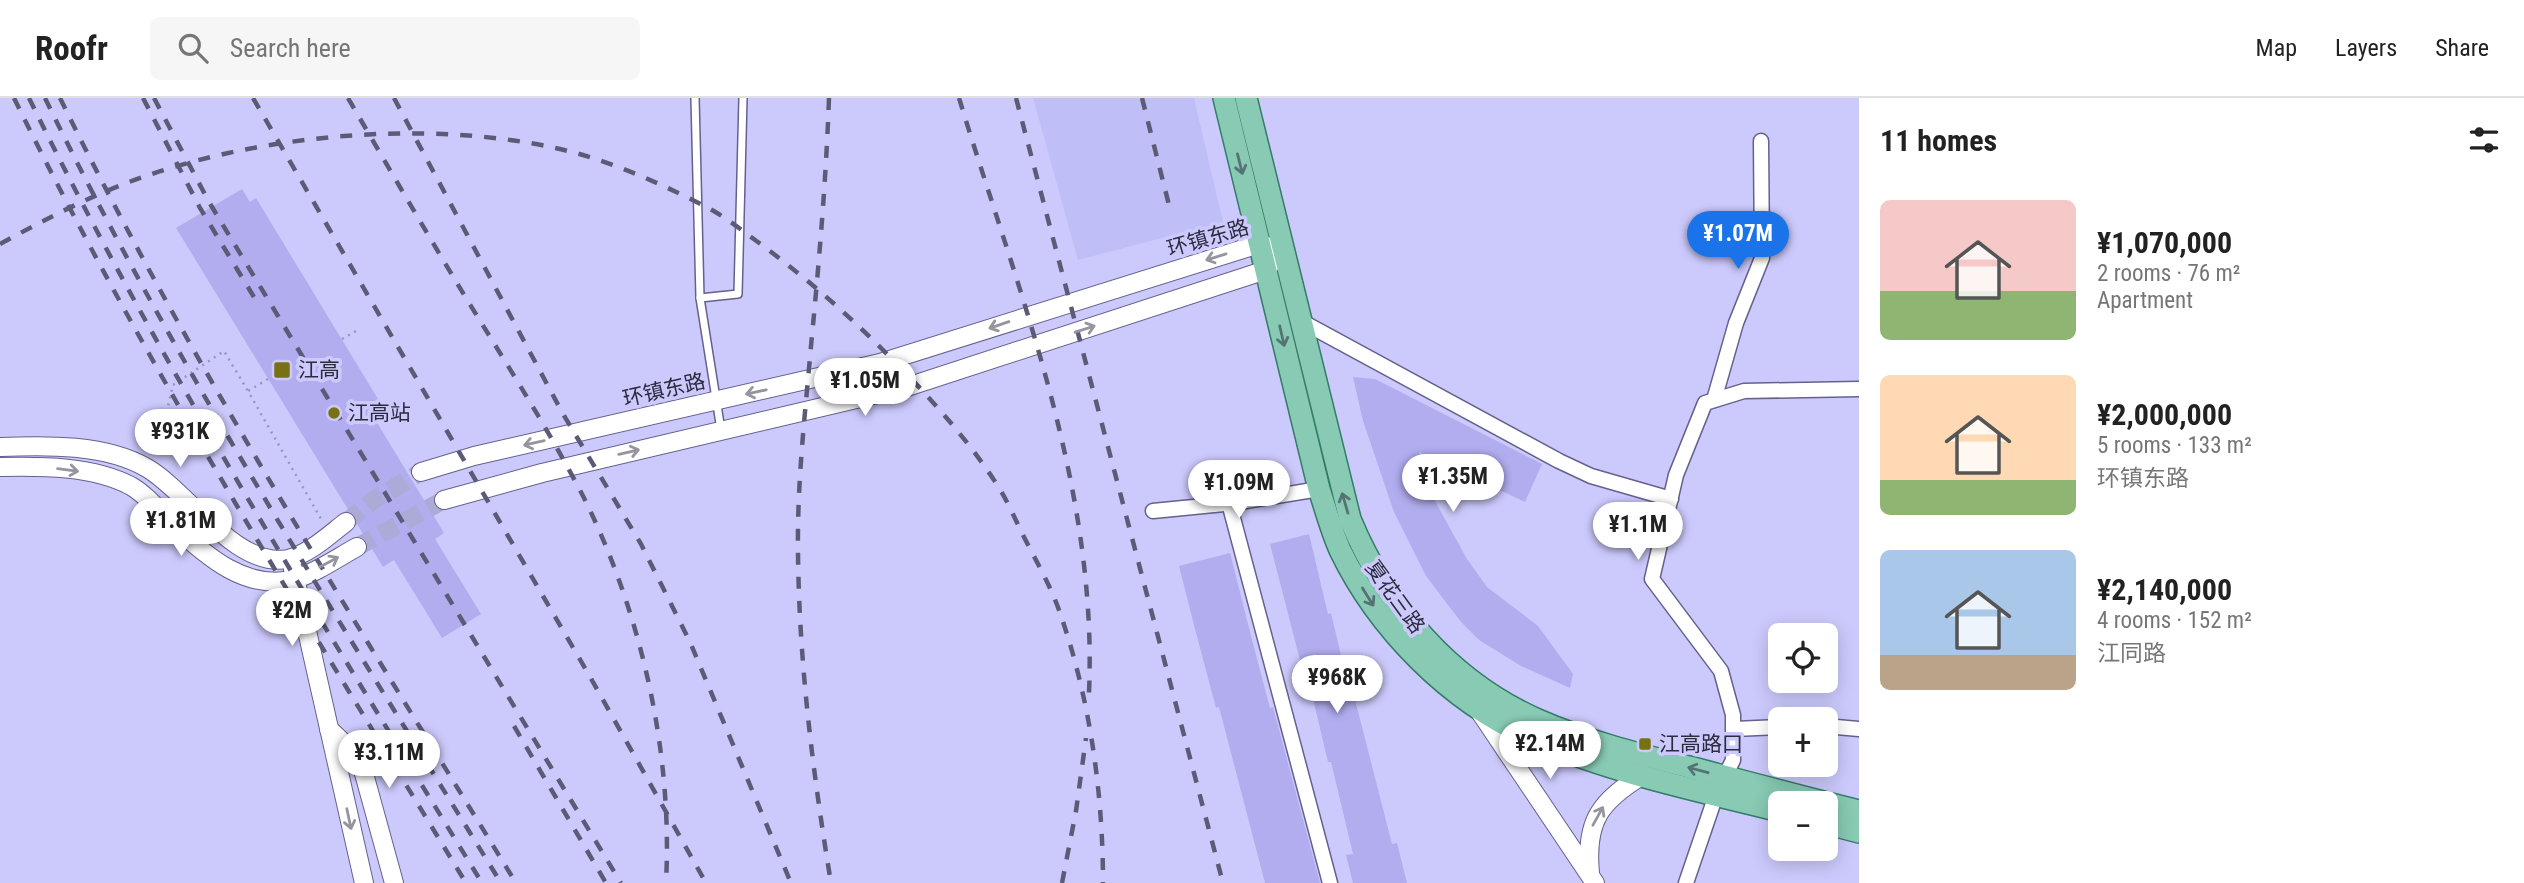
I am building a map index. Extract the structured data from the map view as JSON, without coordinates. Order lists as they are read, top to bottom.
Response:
{
  "streets": {
    "main road": ["夏花三路"],
    "street": ["环镇东路"]
  },
  "crossings": [
    ["环镇东路", "夏花三路"]
  ],
  "places": {
    "transit": ["江高", "江高路口"],
    "other": ["江高站"]
  },
  "page": {
    "header": "Roofr",
    "search": "Search here",
    "nav": ["Map", "Layers", "Share"],
    "heading": "11 homes",
    "list": [
      {
        "name": "¥1,070,000",
        "note": "2 rooms · 76 m² · Apartment"
      },
      {
        "name": "¥2,000,000",
        "note": "5 rooms · 133 m² · 环镇东路"
      },
      {
        "name": "¥2,140,000",
        "note": "4 rooms · 152 m² · 江同路"
      }
    ],
    "price": [
      "¥1.07M",
      "¥1.05M",
      "¥931K",
      "¥1.35M",
      "¥1.09M",
      "¥1.81M",
      "¥1.1M",
      "¥2M",
      "¥968K",
      "¥2.14M",
      "¥3.11M"
    ],
    "map_buttons": ["+", "−"]
  }
}
